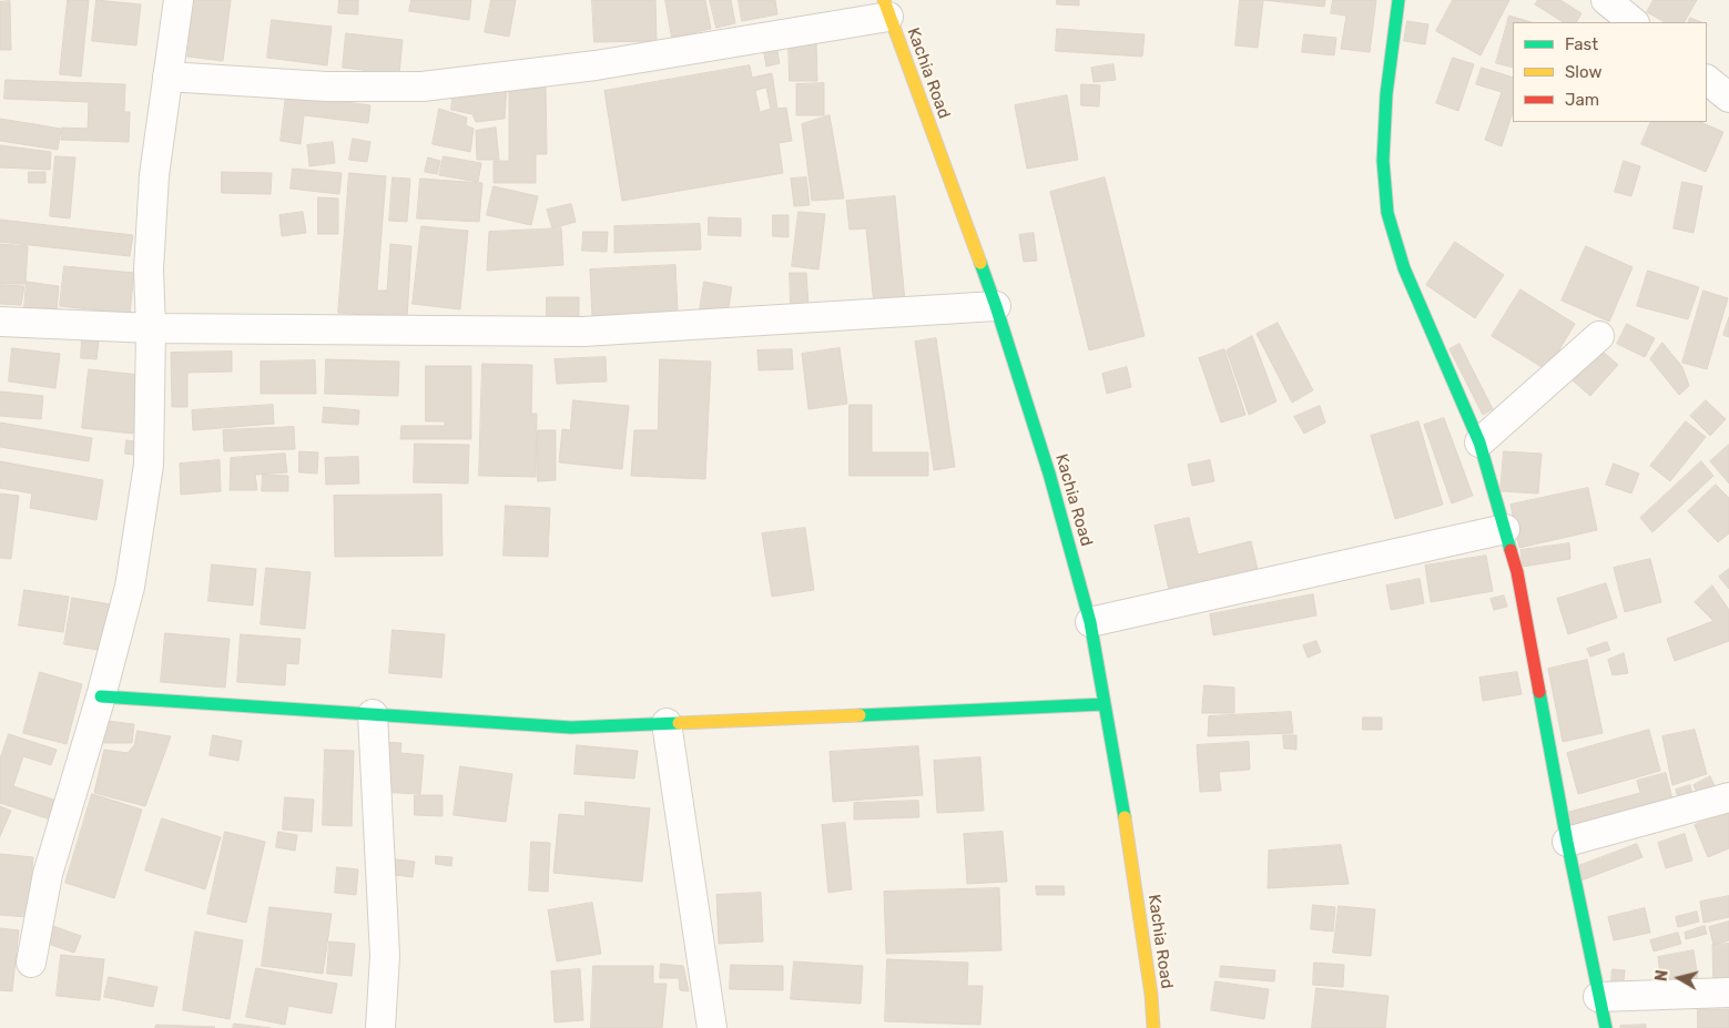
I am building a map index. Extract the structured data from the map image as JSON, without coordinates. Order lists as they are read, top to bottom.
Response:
{
  "streets": {
    "main road": ["Kachia Road"]
  },
  "legend": ["Fast", "Slow", "Jam"],
  "north": "left"
}
